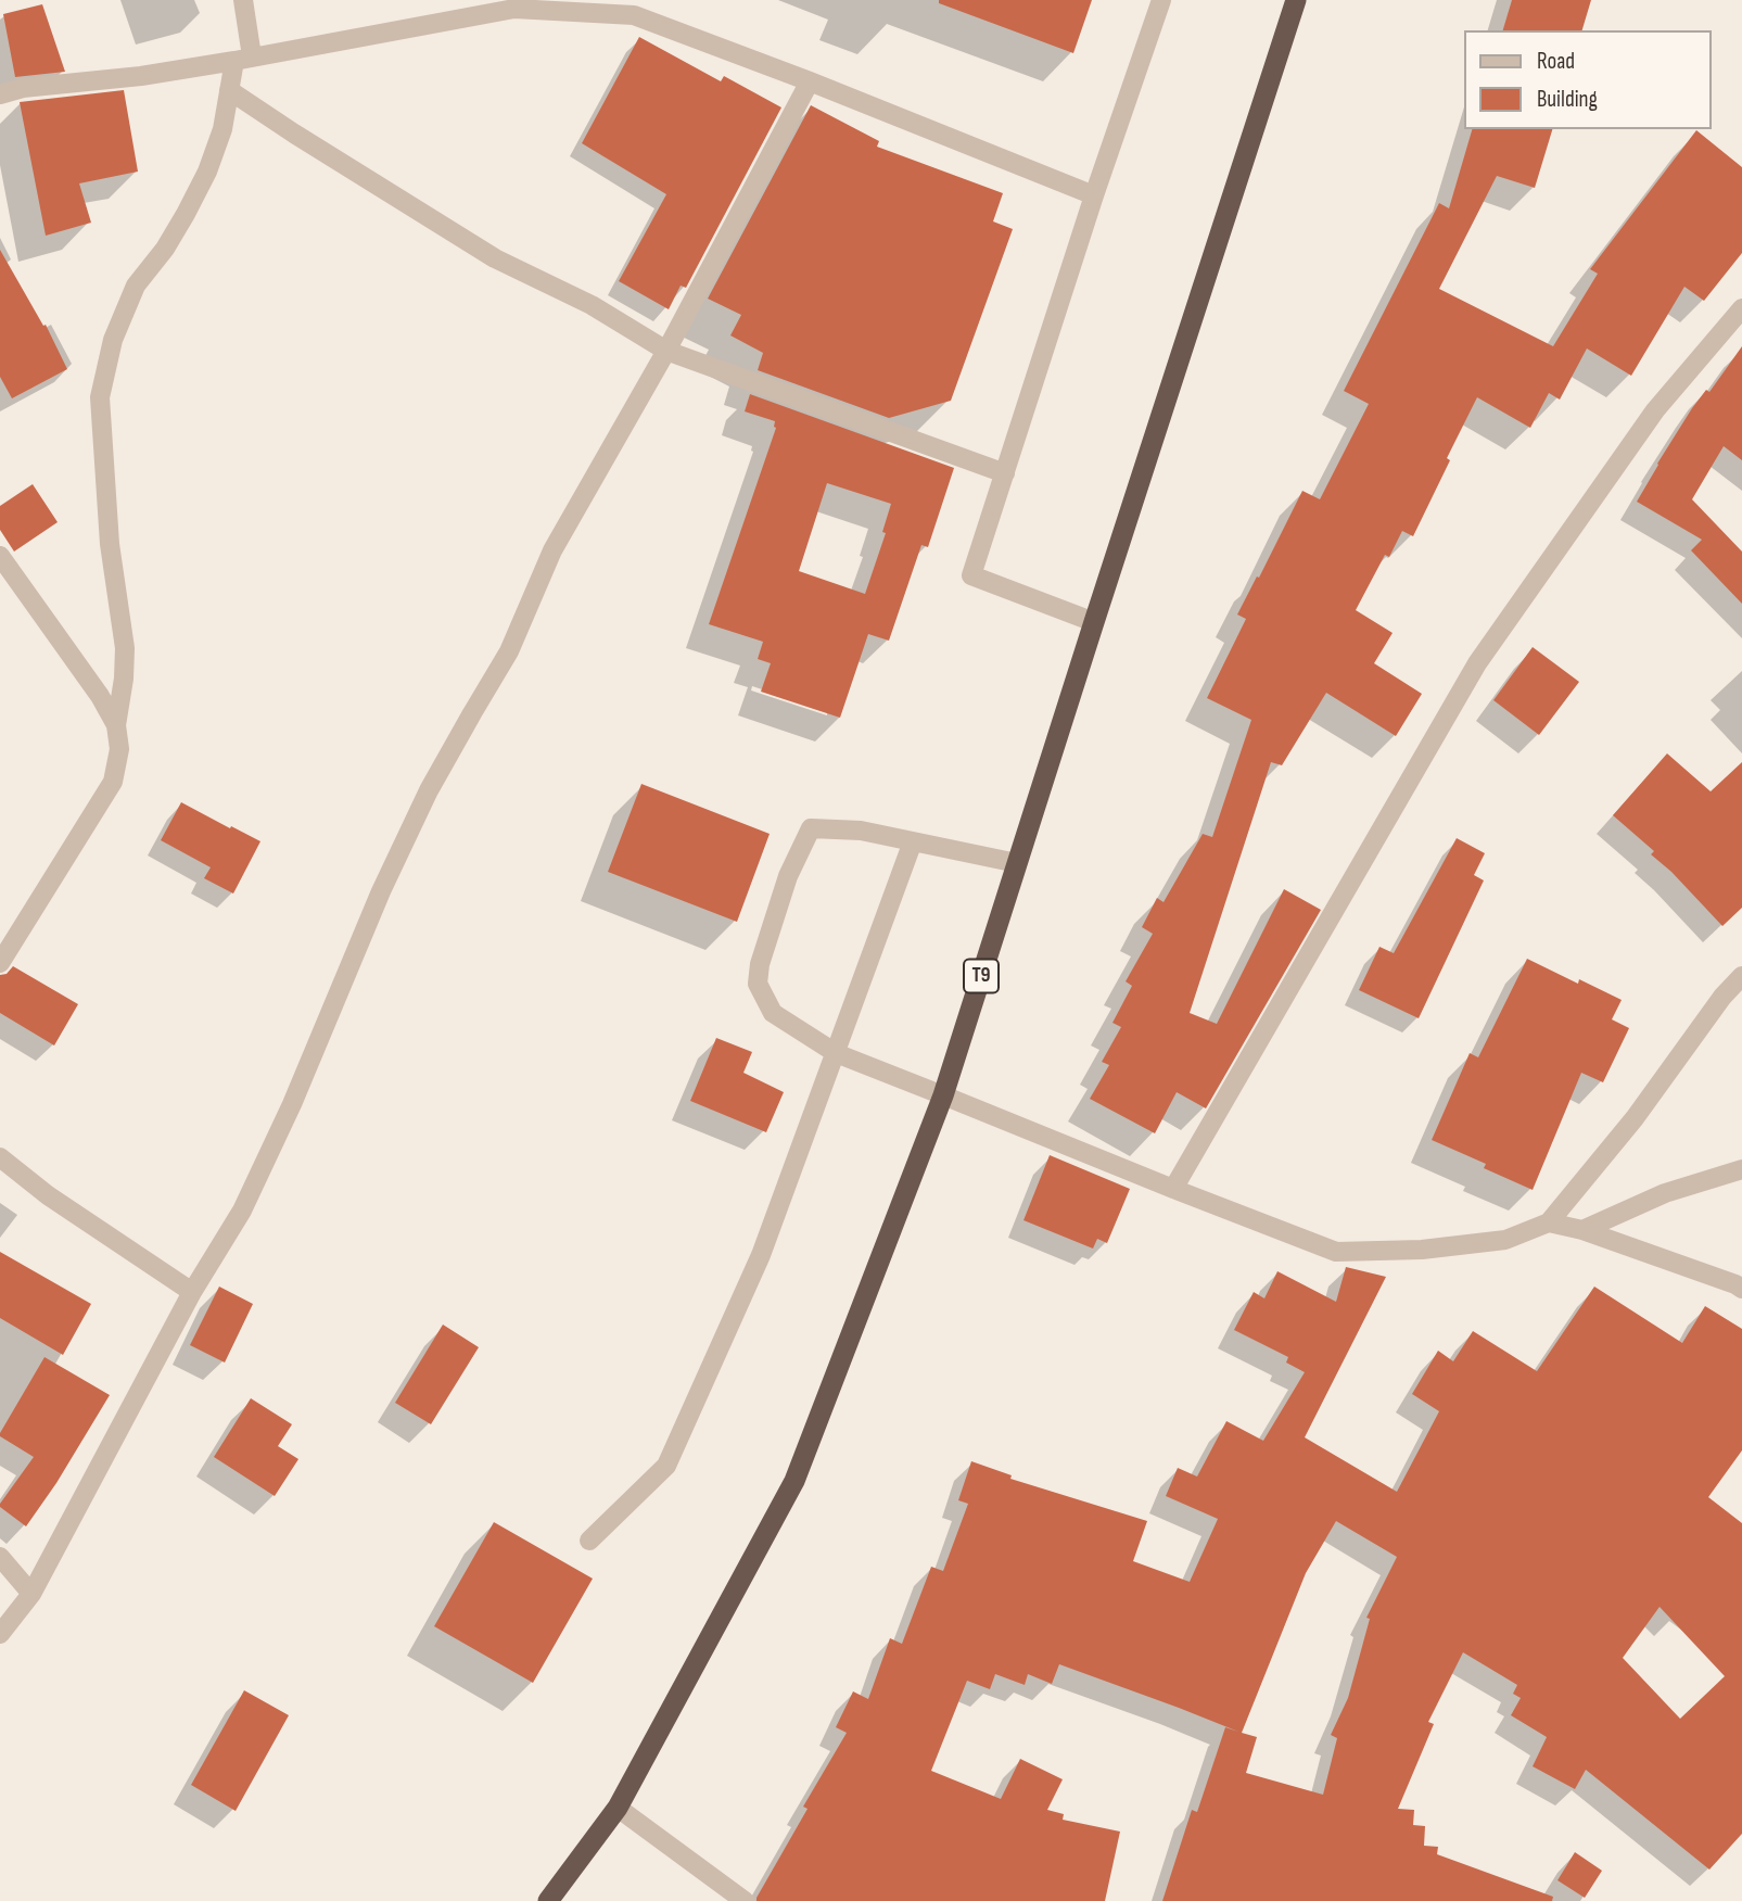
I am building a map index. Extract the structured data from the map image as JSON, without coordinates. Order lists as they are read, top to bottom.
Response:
{
  "streets": {
    "highway": ["T9"]
  },
  "legend": ["Road", "Building"]
}
